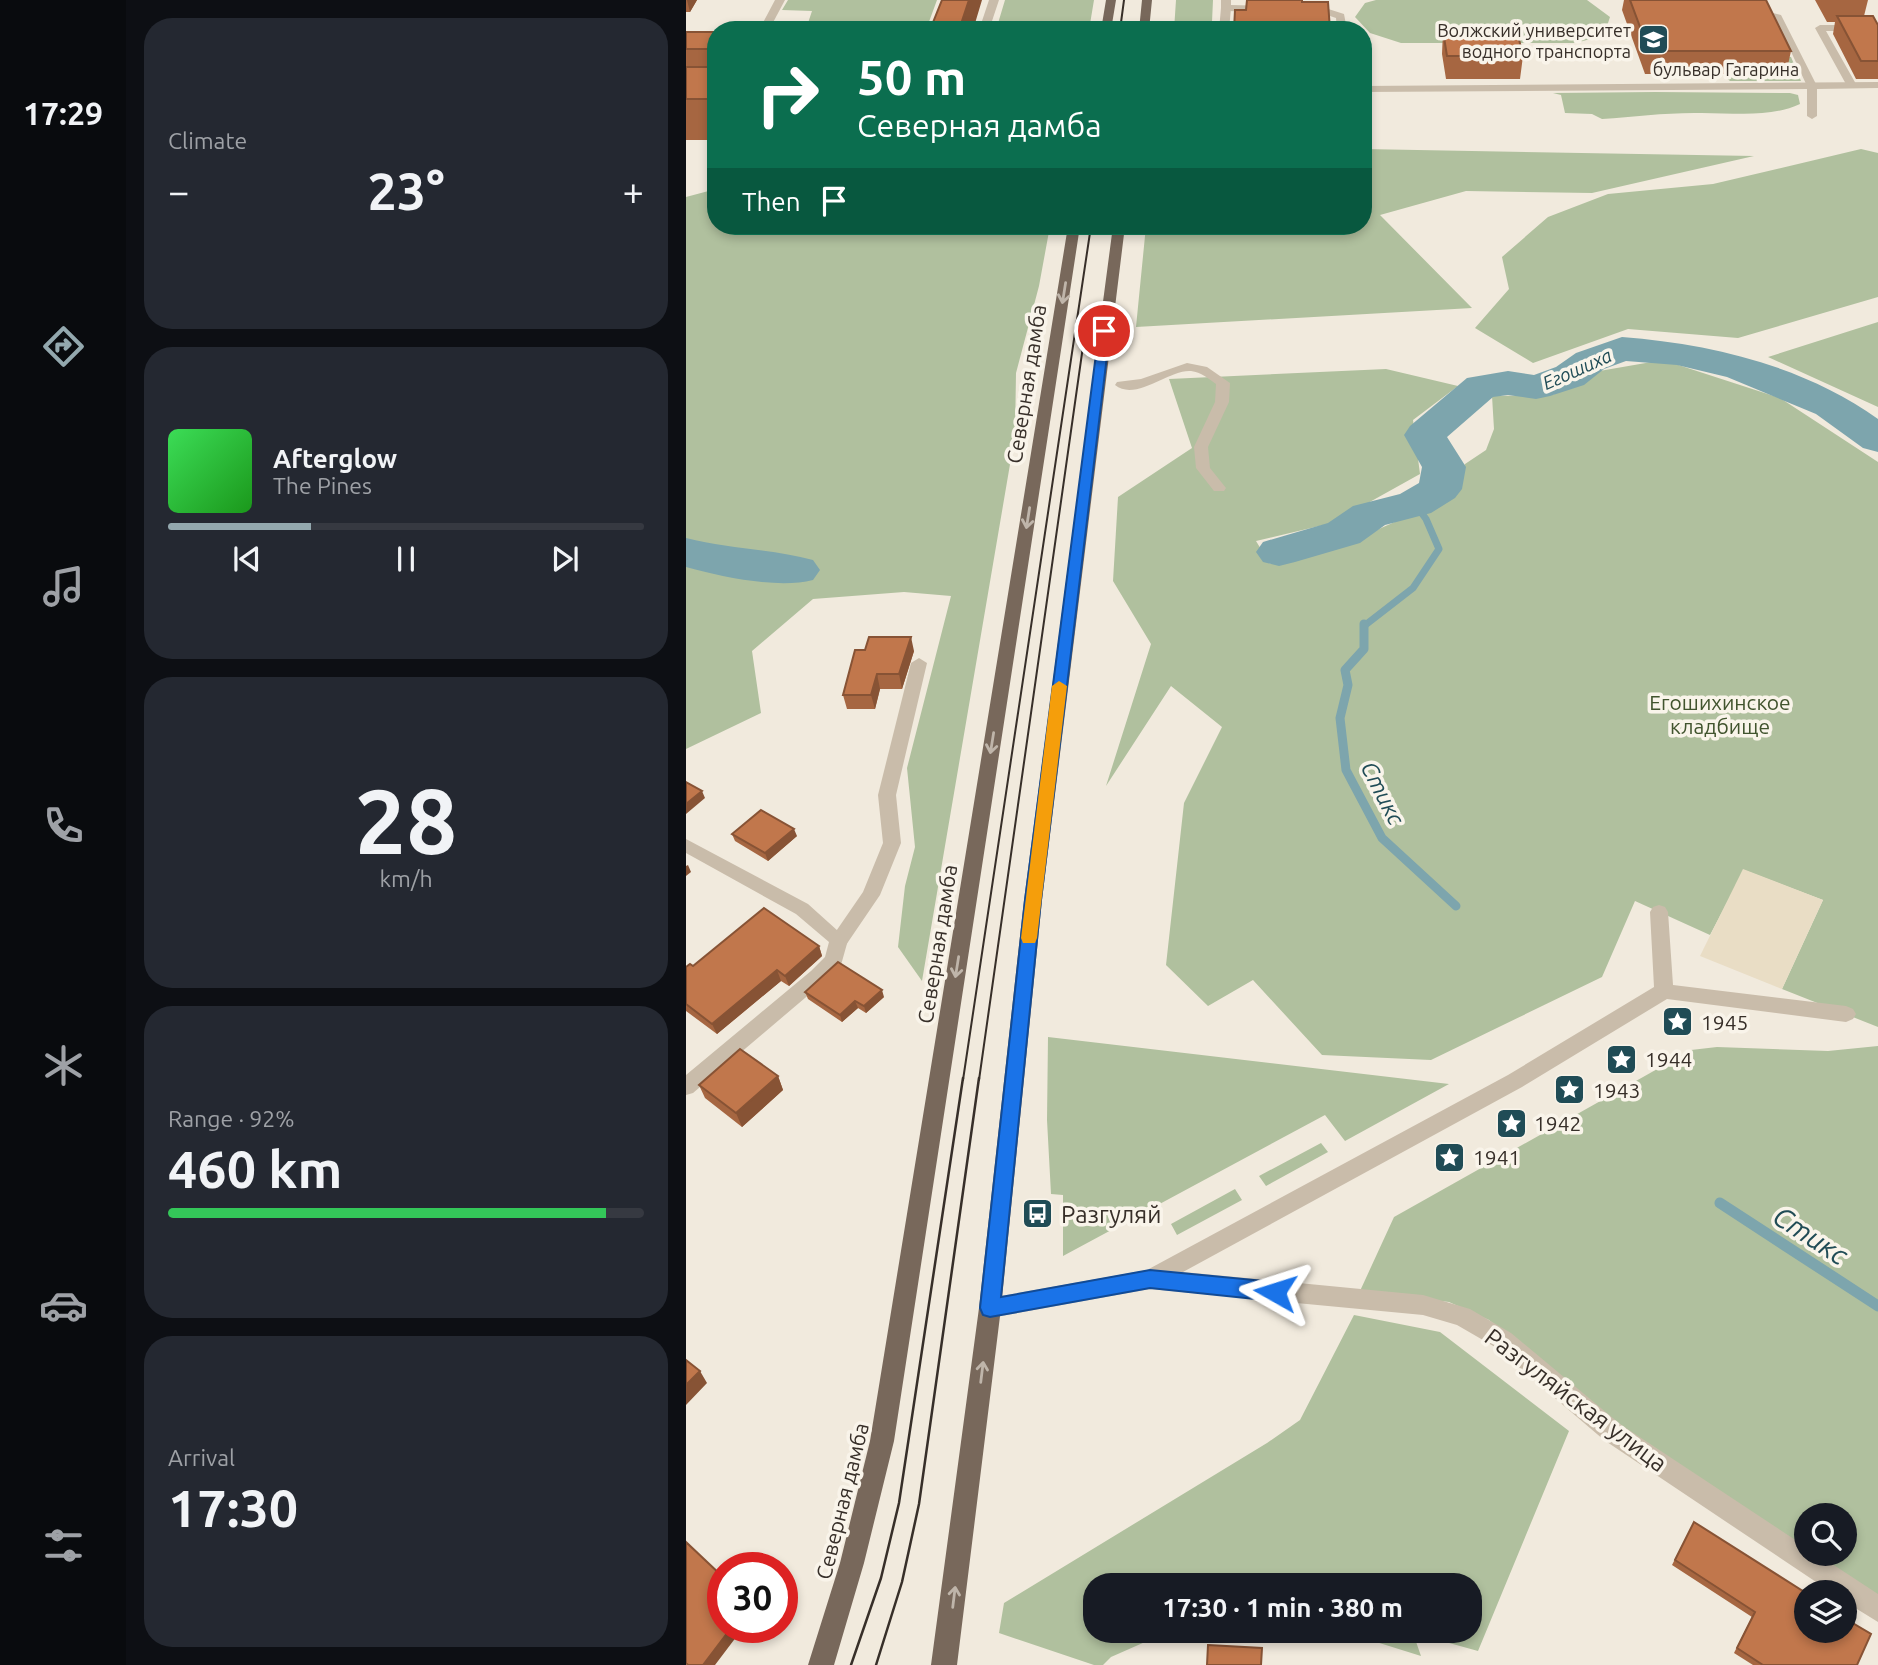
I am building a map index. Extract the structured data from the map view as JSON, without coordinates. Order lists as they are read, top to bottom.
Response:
{
  "streets": {
    "main road": ["Северная дамба"],
    "street": ["бульвар Гагарина", "Разгуляйская улица"]
  },
  "water": ["Егошиха", "Стикс"],
  "parks": ["Егошихинское кладбище"],
  "places": {
    "school or university": ["Волжский университет водного транспорта"],
    "place": [
      "1945",
      "1944",
      "1943",
      "1942",
      "1941"
    ],
    "bus stop": ["Разгуляй"]
  },
  "page": {
    "tabs": "17:29",
    "tile": [
      "Climate",
      ["28", "km/h"],
      ["Range · 92%", "460 km"],
      ["Arrival", "17:30"]
    ],
    "turn": ["50 m", "Северная дамба"],
    "heat": ["−", "23°", "+"],
    "then": "Then",
    "song": ["Afterglow", "The Pines"],
    "limit": "30",
    "trip": "17:30 · 1 min · 380 m"
  }
}
